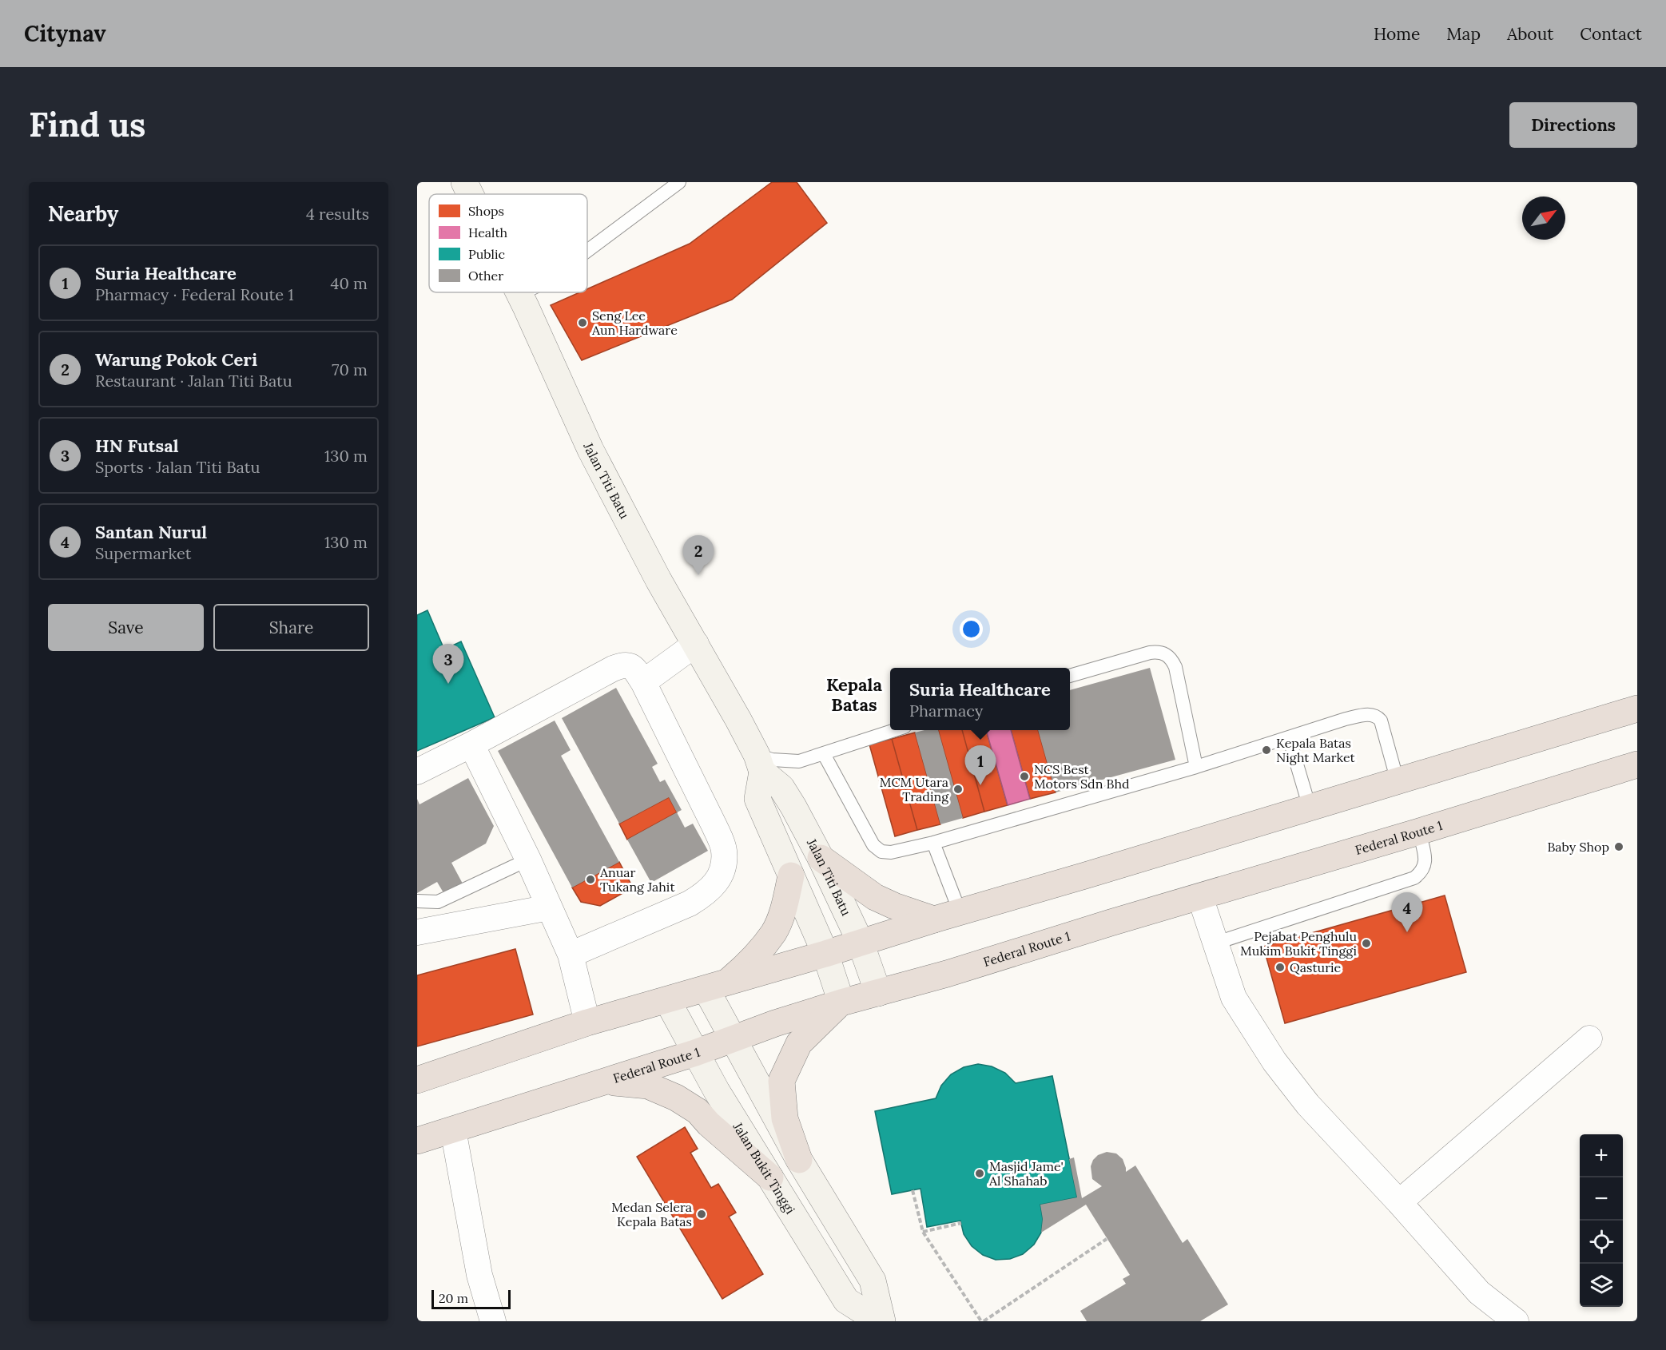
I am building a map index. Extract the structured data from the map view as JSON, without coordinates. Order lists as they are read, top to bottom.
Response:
{
  "streets": {
    "highway": ["Federal Route 1"],
    "main road": ["Jalan Titi Batu", "Jalan Bukit Tinggi"]
  },
  "crossings": [
    ["Jalan Titi Batu", "Federal Route 1"],
    ["Federal Route 1", "Jalan Bukit Tinggi"]
  ],
  "districts": ["Kepala Batas"],
  "places": [
    "Seng Lee Aun Hardware",
    "Kepala Batas Night Market",
    "NCS Best Motors Sdn Bhd",
    "MCM Utara Trading",
    "Baby Shop",
    "Anuar Tukang Jahit",
    "Pejabat Penghulu Mukim Bukit Tinggi",
    "Qasturie",
    "Masjid Jame' Al Shahab",
    "Medan Selera Kepala Batas"
  ],
  "legend": [
    "Shops",
    "Health",
    "Public",
    "Other"
  ],
  "scale_bar": "20 m",
  "north": "top right",
  "page": {
    "header": "Citynav",
    "nav": [
      "Home",
      "Map",
      "About",
      "Contact"
    ],
    "buttons": [
      "Directions",
      ["Save", "Share"]
    ],
    "title": "Find us",
    "heading": ["Nearby", "4 results"],
    "list": [
      {
        "mark": "1",
        "name": "Suria Healthcare",
        "note": "Pharmacy · Federal Route 1",
        "value": "40 m"
      },
      {
        "mark": "2",
        "name": "Warung Pokok Ceri",
        "note": "Restaurant · Jalan Titi Batu",
        "value": "70 m"
      },
      {
        "mark": "3",
        "name": "HN Futsal",
        "note": "Sports · Jalan Titi Batu",
        "value": "130 m"
      },
      {
        "mark": "4",
        "name": "Santan Nurul",
        "note": "Supermarket",
        "value": "130 m"
      }
    ],
    "pins": [
      "2",
      "3",
      "1",
      "4"
    ],
    "popup": ["Suria Healthcare", "Pharmacy"],
    "map_buttons": ["+", "−"],
    "scale": "20 m"
  }
}
